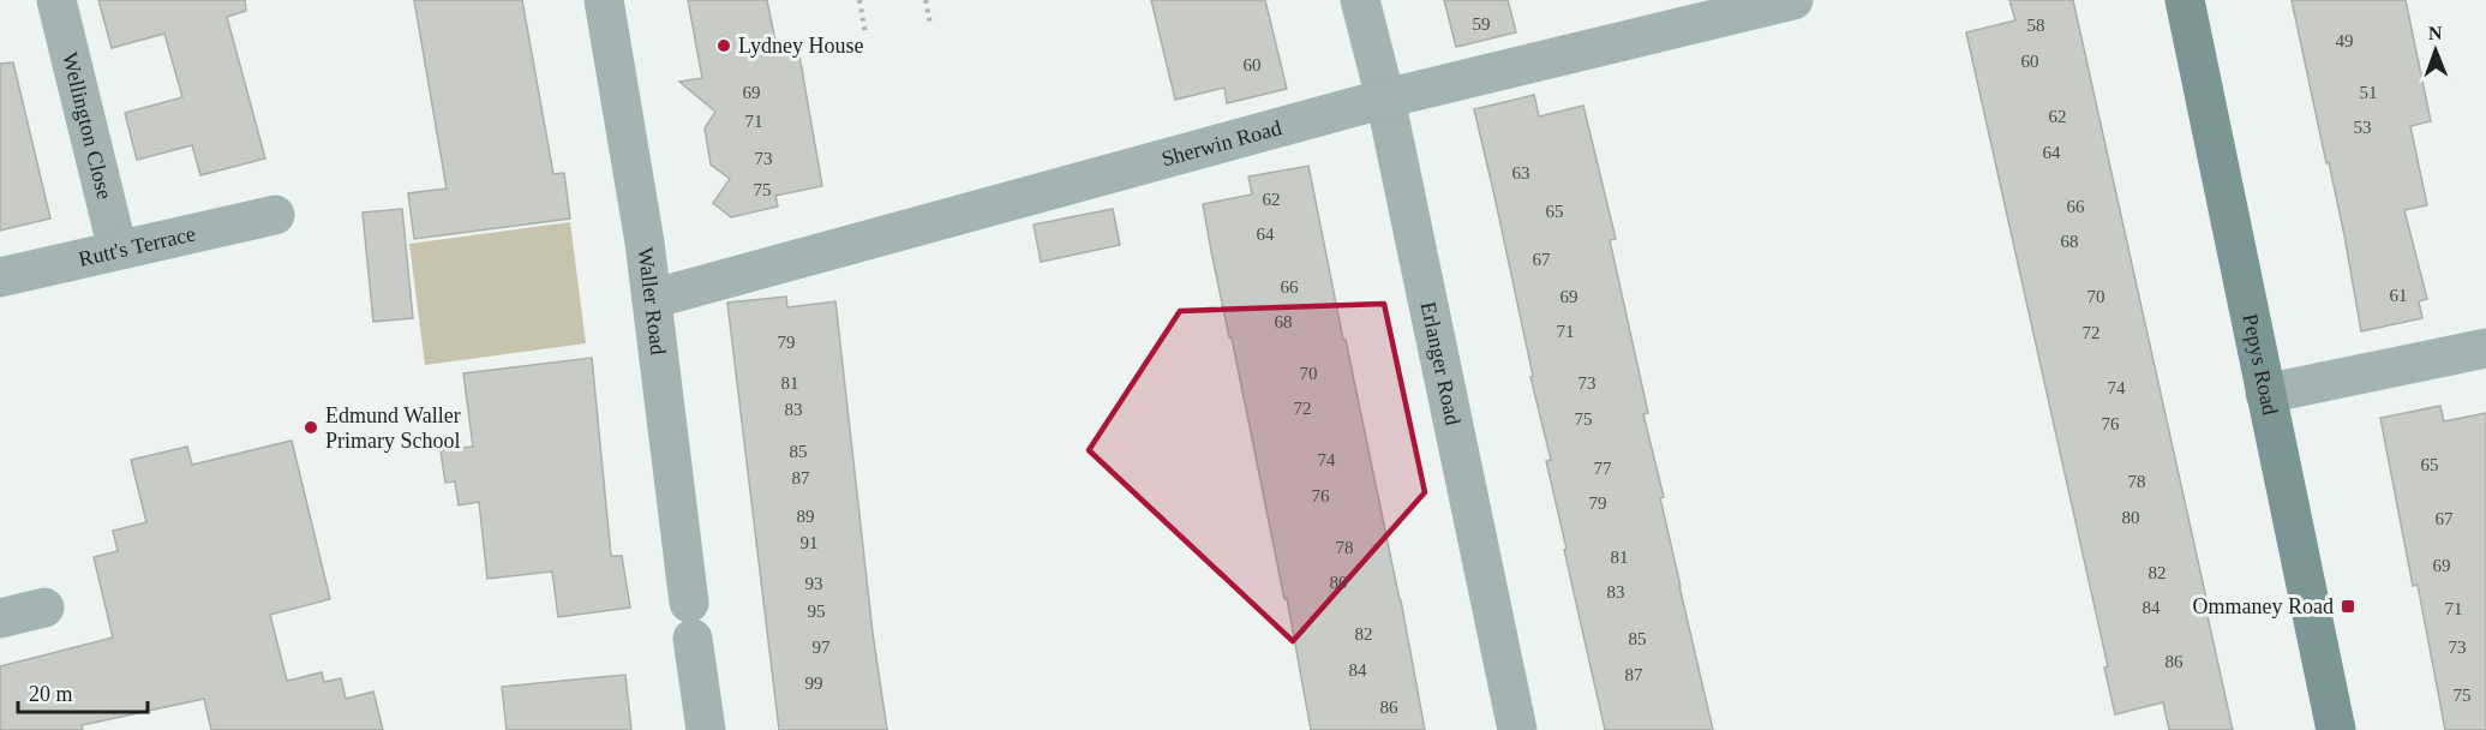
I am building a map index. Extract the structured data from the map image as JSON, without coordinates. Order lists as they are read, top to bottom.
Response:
{
  "streets": {
    "street": [
      "Wellington Close",
      "Sherwin Road",
      "Rutt's Terrace",
      "Waller Road",
      "Erlanger Road",
      "Pepys Road"
    ]
  },
  "crossings": [
    ["Wellington Close", "Rutt's Terrace"],
    ["Sherwin Road", "Waller Road"],
    ["Sherwin Road", "Erlanger Road"]
  ],
  "places": {
    "other": ["Lydney House", "Edmund Waller Primary School"],
    "transit": ["Ommaney Road"]
  },
  "house_numbers": [
    "59",
    "58",
    "49",
    "60",
    "60",
    "69",
    "51",
    "62",
    "71",
    "53",
    "64",
    "73",
    "63",
    "75",
    "62",
    "66",
    "65",
    "64",
    "68",
    "67",
    "66",
    "61",
    "69",
    "70",
    "68",
    "71",
    "72",
    "79",
    "70",
    "81",
    "73",
    "74",
    "72",
    "83",
    "75",
    "76",
    "85",
    "74",
    "65",
    "77",
    "87",
    "78",
    "76",
    "79",
    "89",
    "80",
    "67",
    "91",
    "78",
    "81",
    "69",
    "82",
    "80",
    "93",
    "83",
    "84",
    "71",
    "95",
    "82",
    "85",
    "97",
    "73",
    "86",
    "84",
    "87",
    "99",
    "75",
    "86"
  ],
  "scale_bar": "20 m",
  "north": "top"
}
